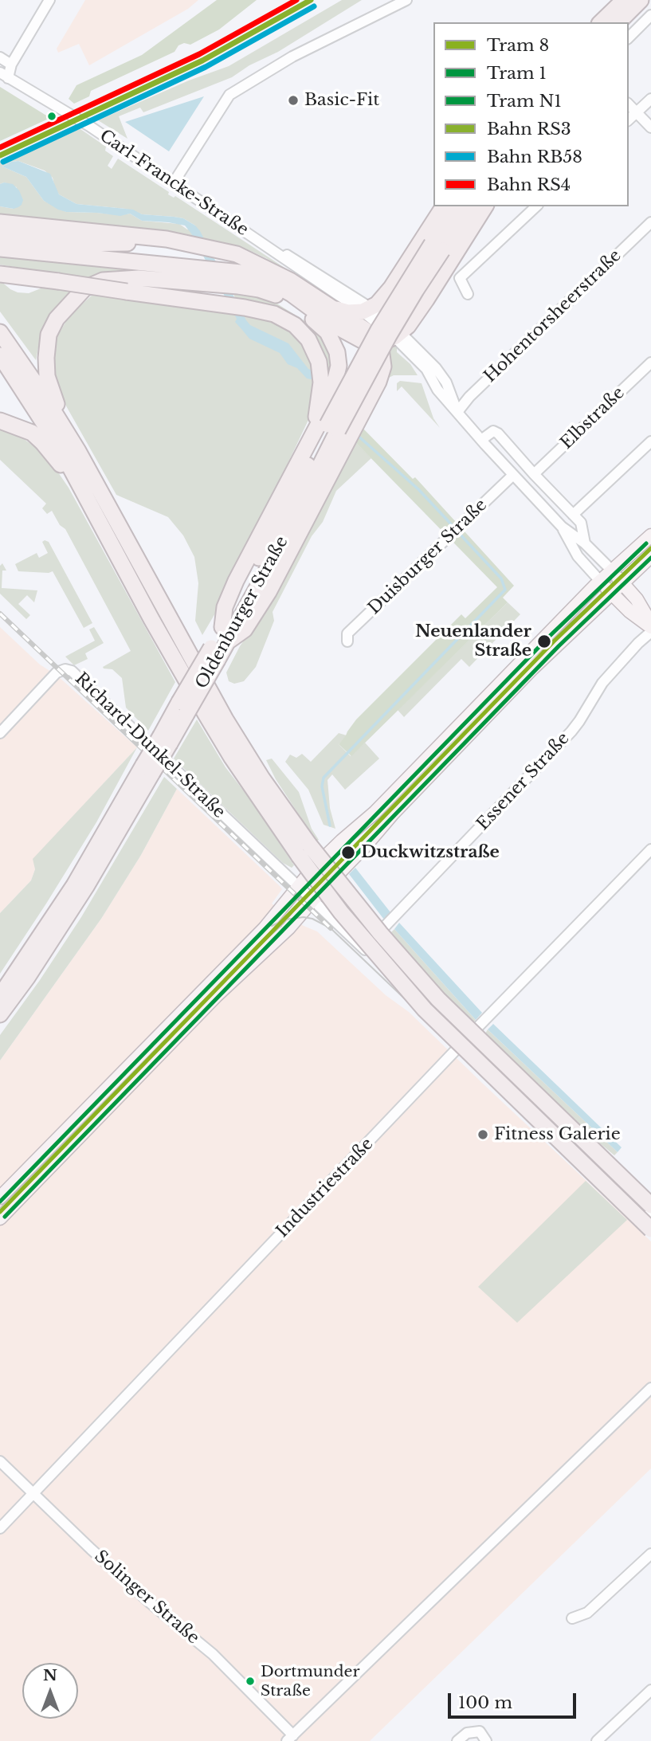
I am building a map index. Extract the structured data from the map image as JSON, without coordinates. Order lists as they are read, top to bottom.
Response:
{
  "streets": {
    "highway": ["Oldenburger Straße"],
    "street": [
      "Carl-Francke-Straße",
      "Hohentorsheerstraße",
      "Elbstraße",
      "Duisburger Straße",
      "Richard-Dunkel-Straße",
      "Essener Straße",
      "Industriestraße",
      "Solinger Straße"
    ]
  },
  "crossings": [
    ["Industriestraße", "Solinger Straße"]
  ],
  "places": [
    "Basic-Fit",
    "Neuenlander Straße",
    "Duckwitzstraße",
    "Fitness Galerie",
    "Dortmunder Straße"
  ],
  "lines": [
    "rail line RS3",
    "rail line RS4",
    "rail line RB58",
    "tram line N1",
    "tram line 8",
    "tram line 1"
  ],
  "legend": [
    "Tram 8",
    "Tram 1",
    "Tram N1",
    "Bahn RS3",
    "Bahn RB58",
    "Bahn RS4"
  ],
  "scale_bar": "100 m",
  "north": "top"
}
